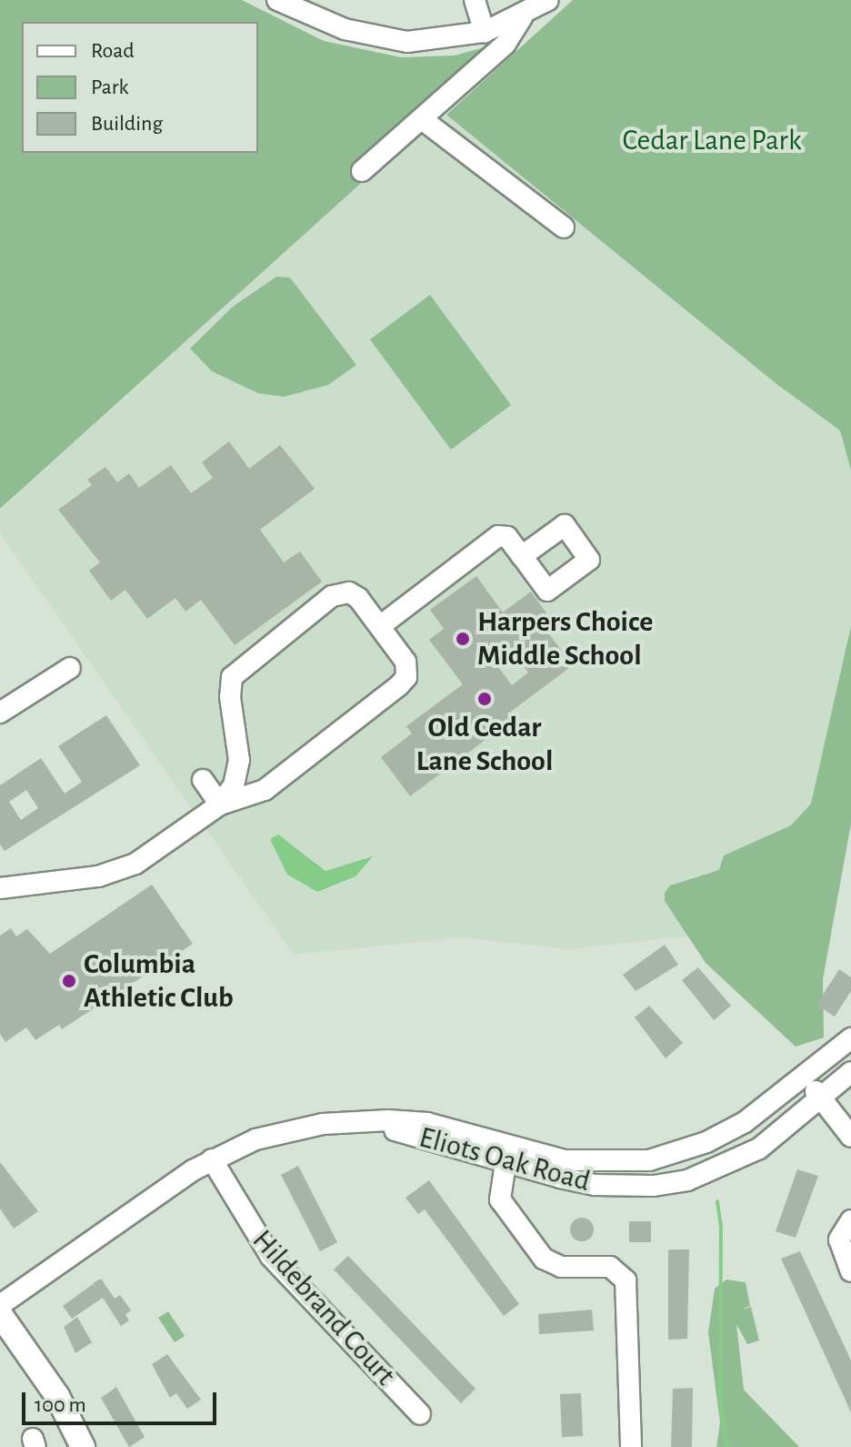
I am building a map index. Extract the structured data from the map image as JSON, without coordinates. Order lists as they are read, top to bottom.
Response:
{
  "streets": {
    "street": ["Eliots Oak Road", "Hildebrand Court"]
  },
  "crossings": [
    ["Eliots Oak Road", "Hildebrand Court"]
  ],
  "parks": ["Cedar Lane Park"],
  "places": ["Harpers Choice Middle School", "Old Cedar Lane School", "Columbia Athletic Club"],
  "legend": ["Road", "Park", "Building"],
  "scale_bar": "100 m"
}
